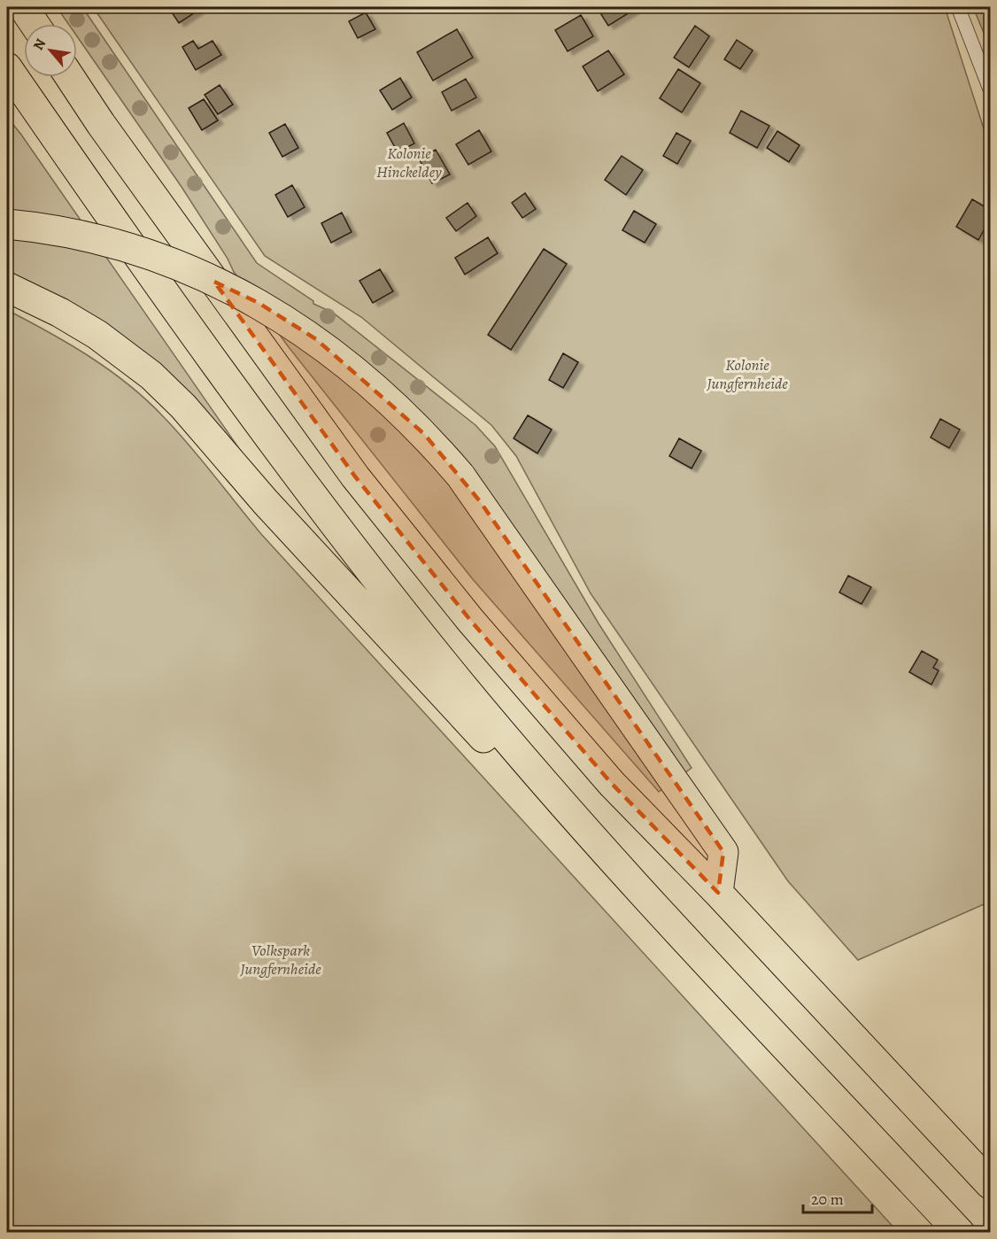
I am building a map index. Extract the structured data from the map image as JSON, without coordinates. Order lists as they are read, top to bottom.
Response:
{
  "parks": ["Kolonie Hinckeldey", "Kolonie Jungfernheide", "Volkspark Jungfernheide"],
  "scale_bar": "20 m",
  "north": "top left"
}
